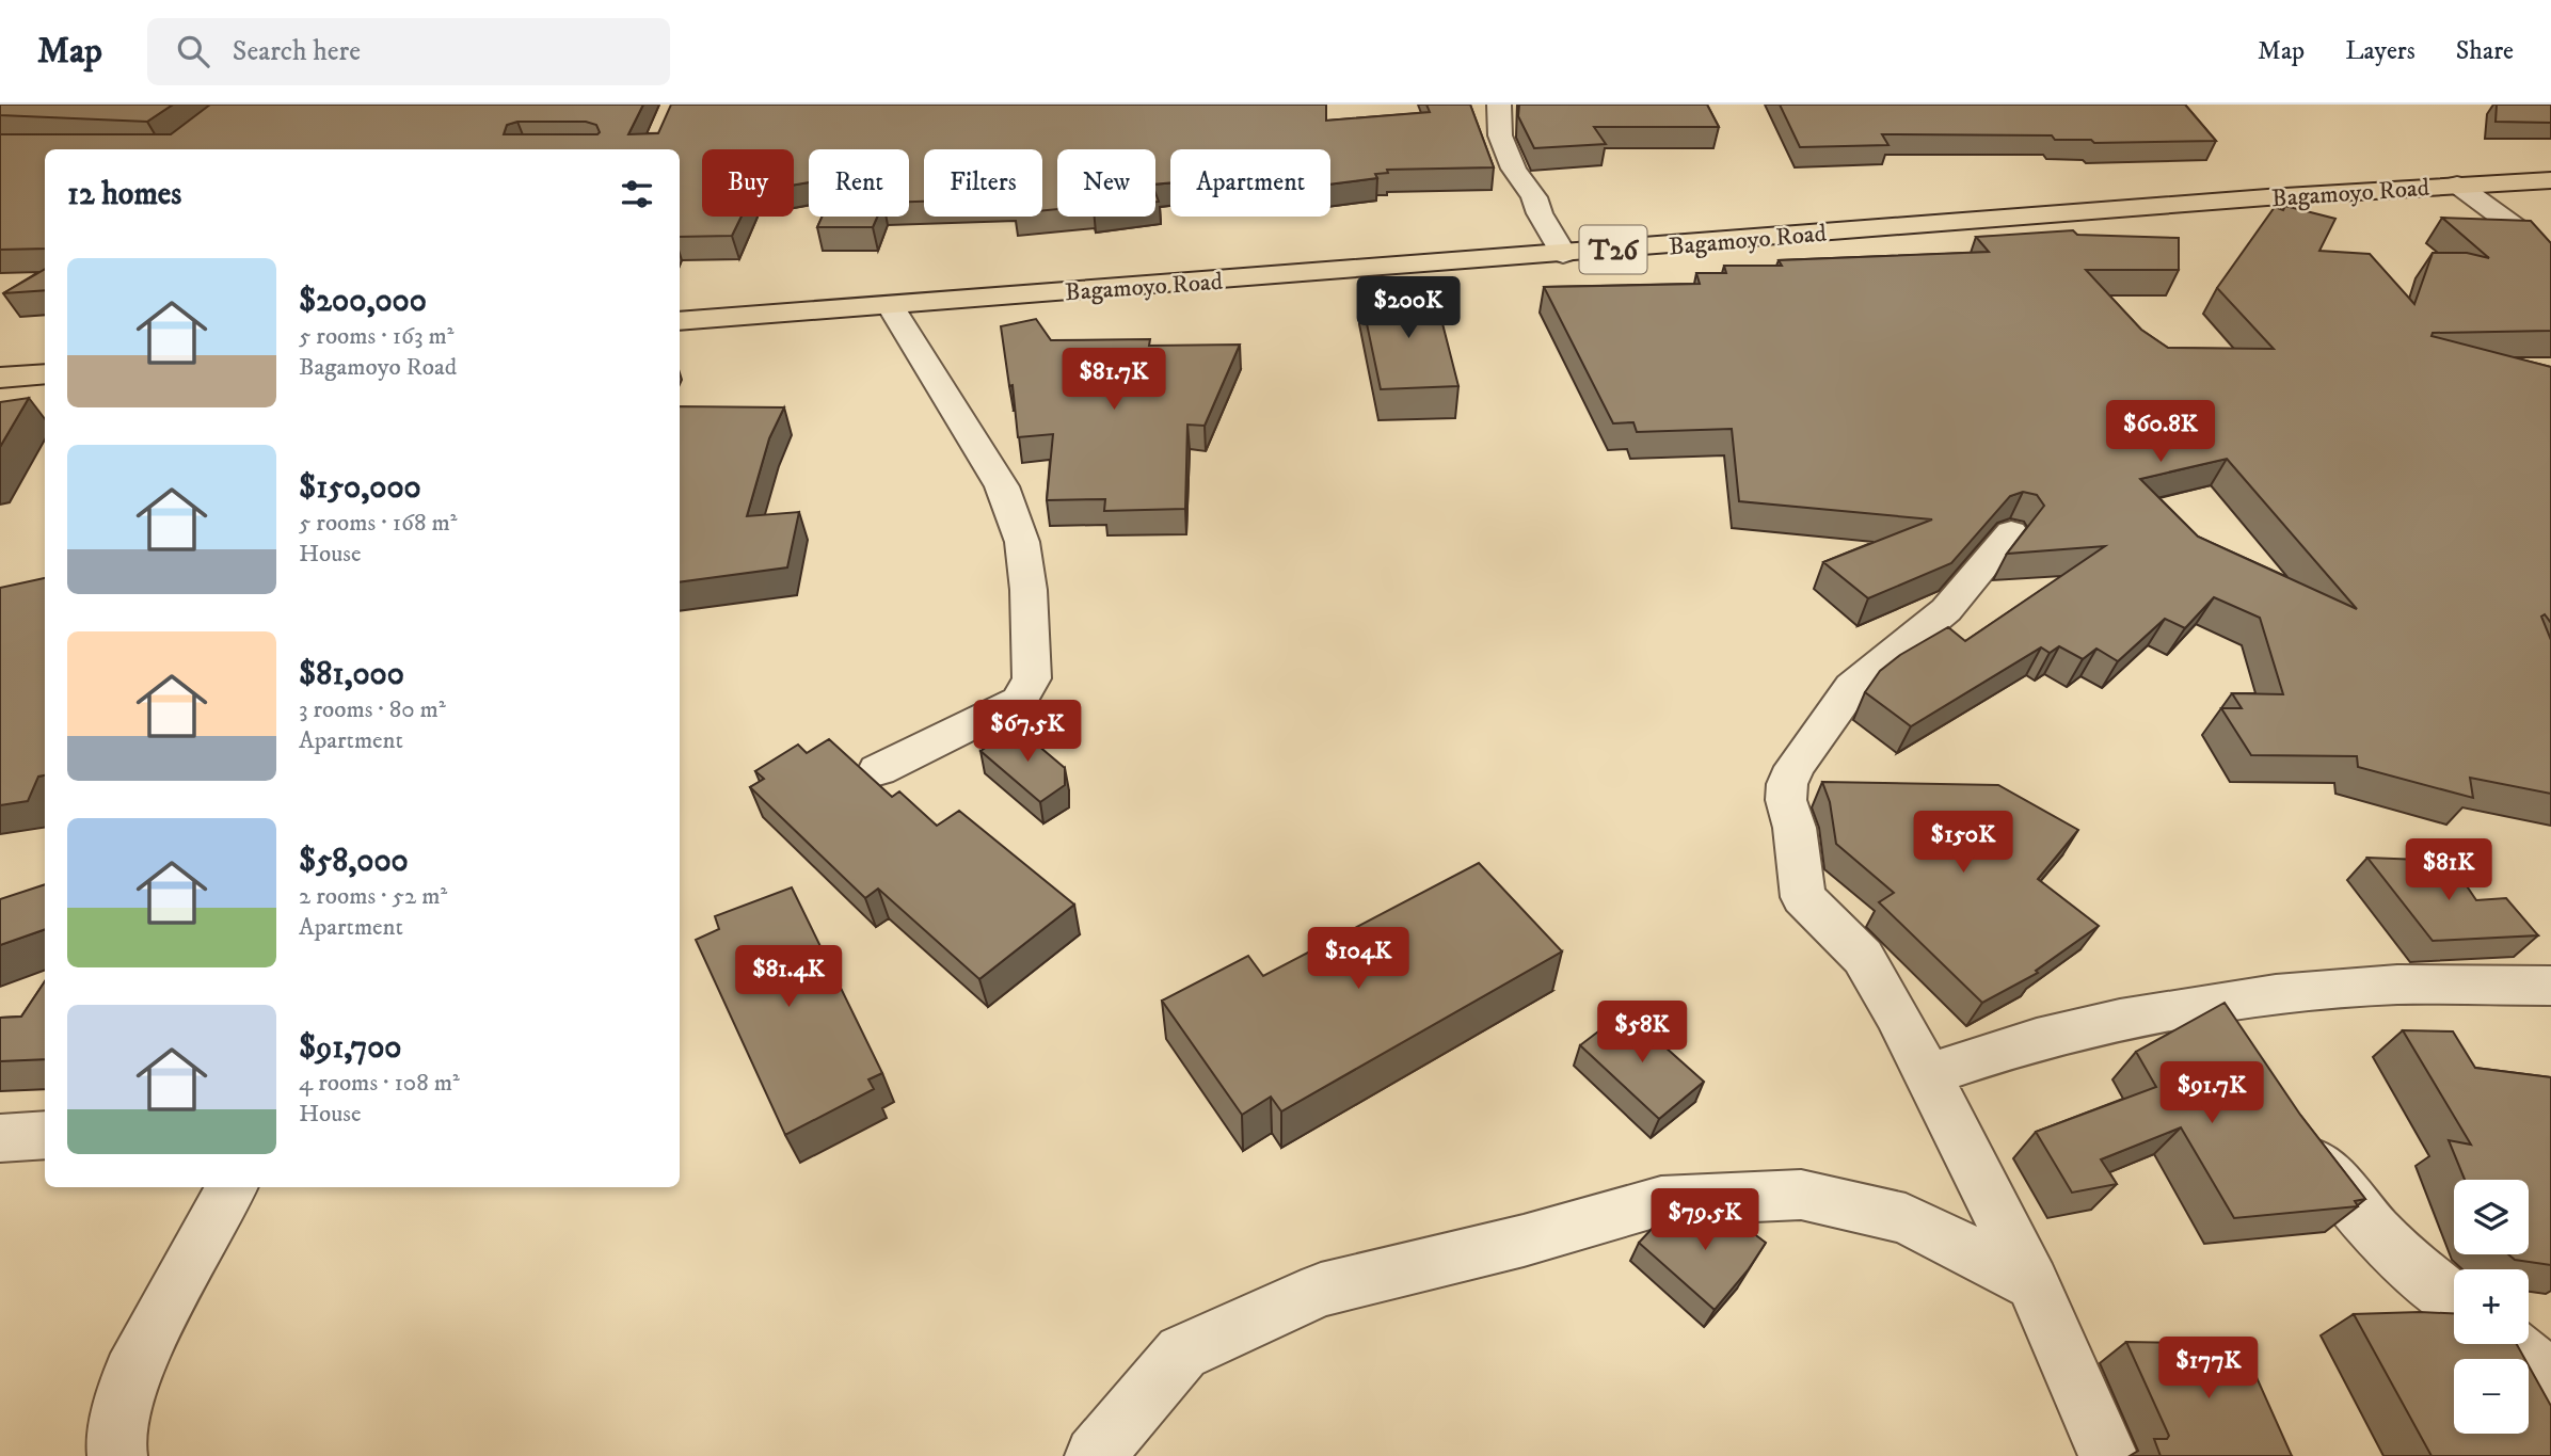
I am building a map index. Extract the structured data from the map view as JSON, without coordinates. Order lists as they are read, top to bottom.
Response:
{
  "streets": {
    "highway": ["Bagamoyo Road", "T26"]
  },
  "page": {
    "header": "Map",
    "search": "Search here",
    "nav": ["Map", "Layers", "Share"],
    "chip": [
      "Buy",
      "Rent",
      "Filters",
      "New",
      "Apartment"
    ],
    "heading": "12 homes",
    "list": [
      {
        "name": "$200,000",
        "note": "5 rooms · 163 m² · Bagamoyo Road"
      },
      {
        "name": "$150,000",
        "note": "5 rooms · 168 m² · House"
      },
      {
        "name": "$81,000",
        "note": "3 rooms · 80 m² · Apartment"
      },
      {
        "name": "$58,000",
        "note": "2 rooms · 52 m² · Apartment"
      },
      {
        "name": "$91,700",
        "note": "4 rooms · 108 m² · House"
      }
    ],
    "price": [
      "$200K",
      "$81.7K",
      "$60.8K",
      "$67.5K",
      "$150K",
      "$81K",
      "$104K",
      "$81.4K",
      "$58K",
      "$91.7K",
      "$79.5K",
      "$177K"
    ],
    "map_buttons": ["+", "−"]
  }
}
